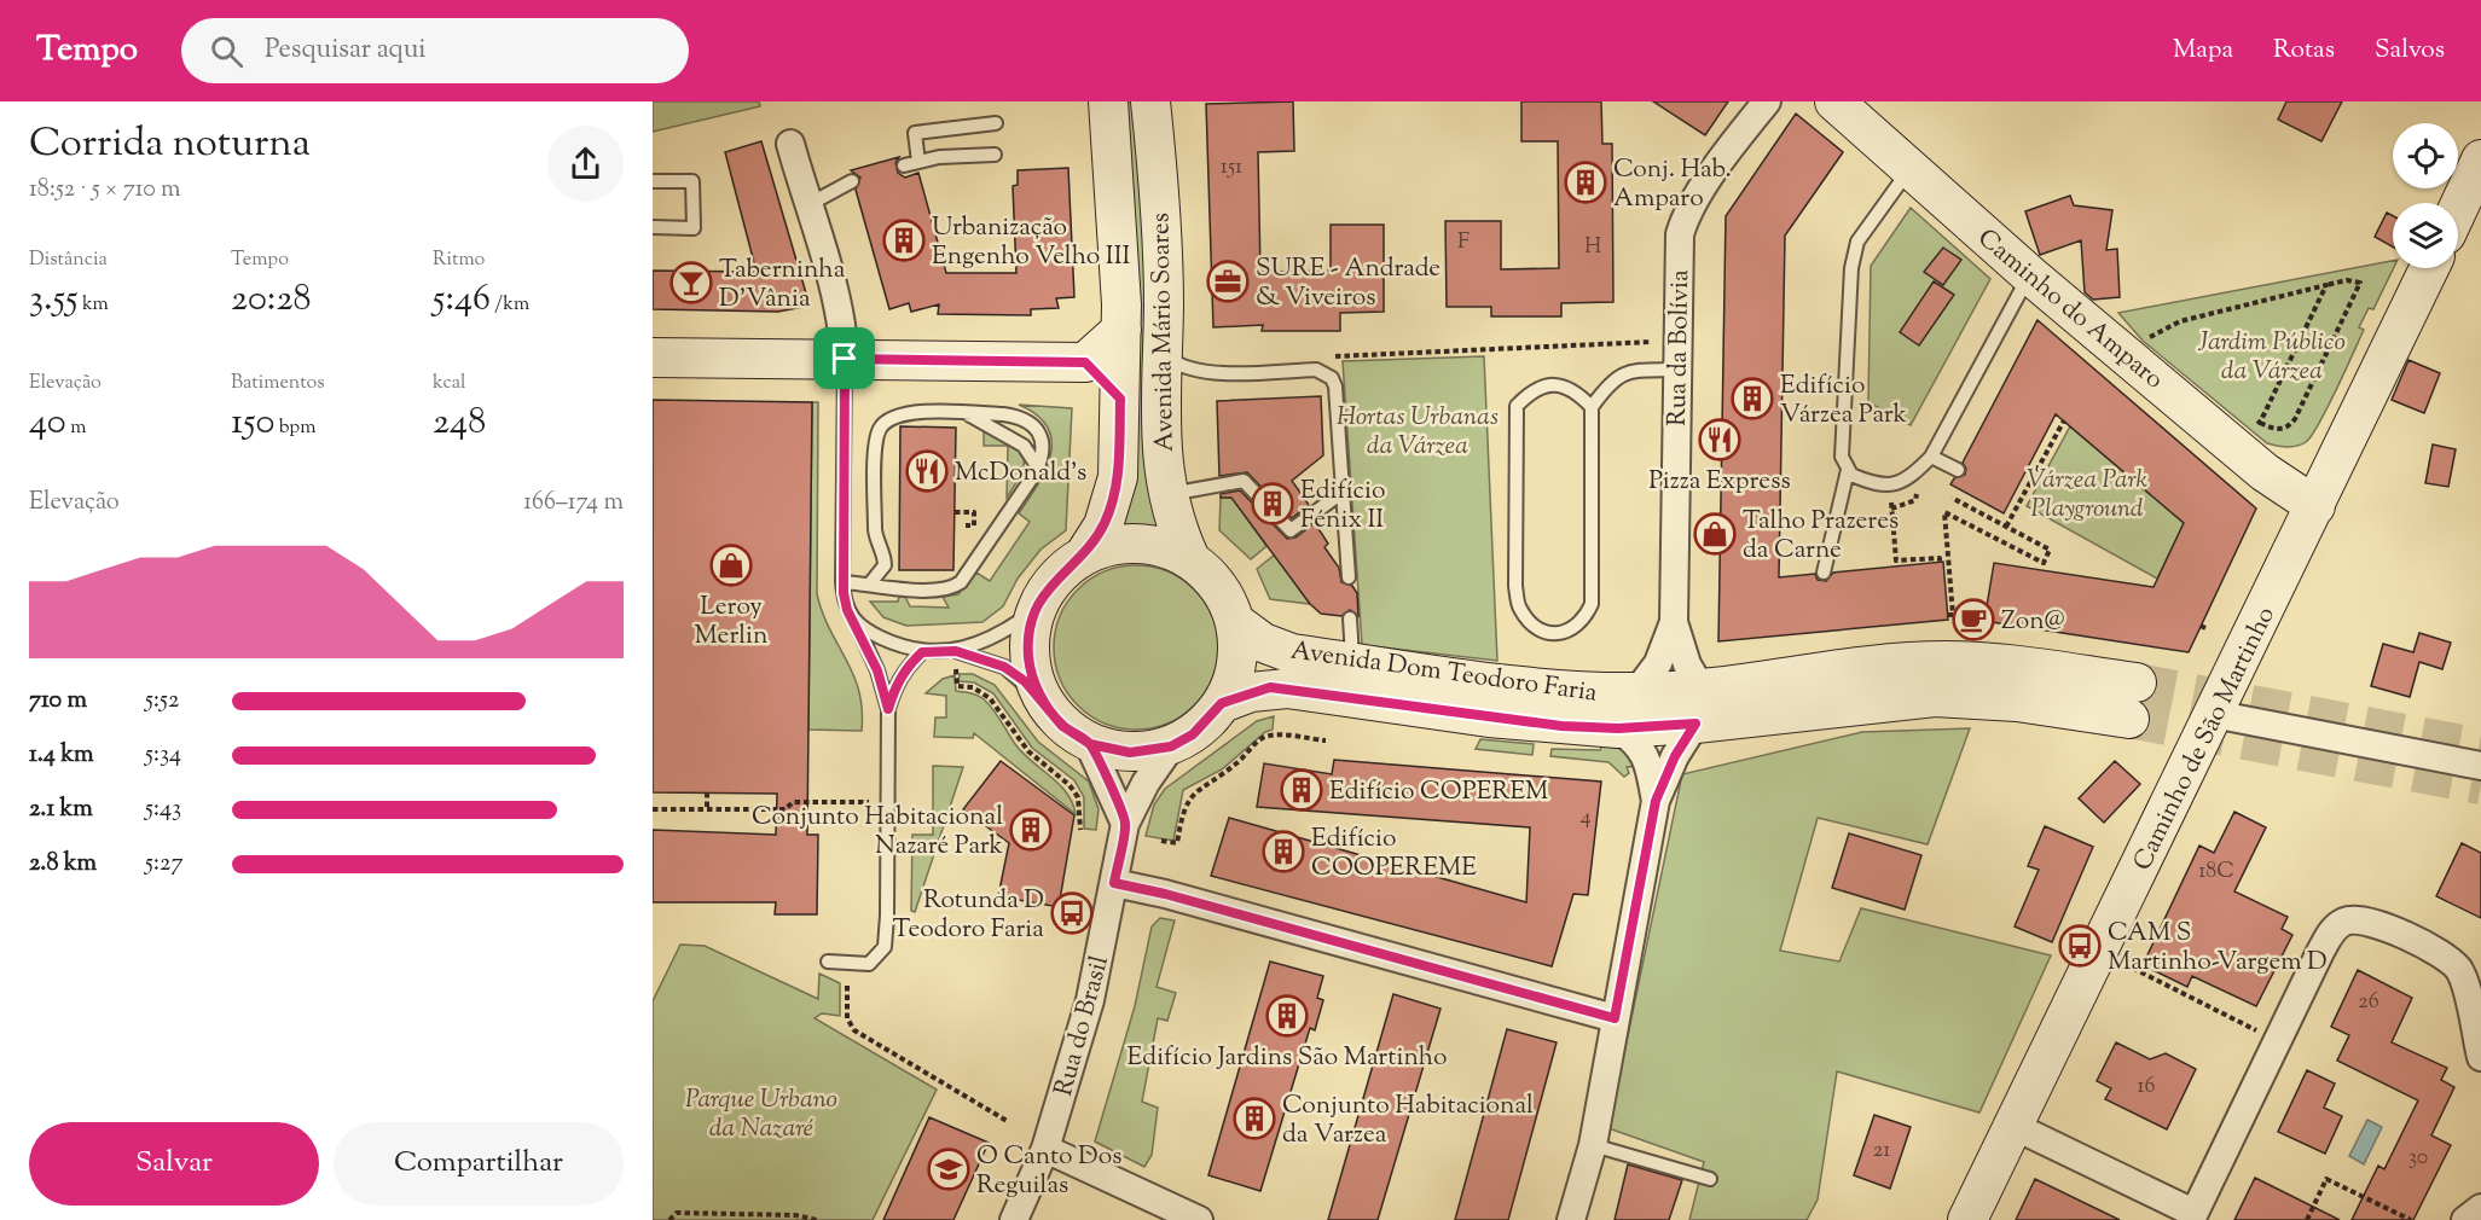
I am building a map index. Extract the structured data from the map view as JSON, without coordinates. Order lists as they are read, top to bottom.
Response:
{
  "streets": {
    "main road": [
      "Caminho do Amparo",
      "Avenida Mário Soares",
      "Avenida Dom Teodoro Faria",
      "Caminho de São Martinho"
    ],
    "street": ["Rua da Bolívia", "Rua do Brasil"]
  },
  "crossings": [
    ["Caminho do Amparo", "Caminho de São Martinho"],
    ["Avenida Mário Soares", "Avenida Dom Teodoro Faria"],
    ["Avenida Mário Soares", "Rua do Brasil"],
    ["Rua da Bolívia", "Avenida Dom Teodoro Faria"],
    ["Avenida Dom Teodoro Faria", "Rua do Brasil"]
  ],
  "parks": [
    "Jardim Público da Várzea",
    "Hortas Urbanas da Várzea",
    "Várzea Park Playground",
    "Parque Urbano da Nazaré"
  ],
  "places": {
    "building": [
      "Conj. Hab. Amparo",
      "Urbanização Engenho Velho III",
      "Edifício Várzea Park",
      "Edifício Fénix II",
      "Edifício COPEREM",
      "Conjunto Habitacional Nazaré Park",
      "Edifício COOPEREME",
      "Edifício Jardins São Martinho",
      "Conjunto Habitacional da Varzea"
    ],
    "office": ["SURE - Andrade & Viveiros"],
    "bar": ["Taberninha D'Vânia"],
    "restaurant": ["Pizza Express", "McDonald's"],
    "shop": ["Talho Prazeres da Carne", "Leroy Merlin"],
    "cafe": ["Zon@"],
    "bus stop": ["Rotunda D Teodoro Faria", "CAM S Martinho-Vargem D"],
    "school or university": ["O Canto Dos Reguilas"]
  },
  "house_numbers": [
    "151",
    "F",
    "H",
    "4",
    "18C",
    "26",
    "16",
    "21",
    "30"
  ],
  "page": {
    "header": "Tempo",
    "search": "Pesquisar aqui",
    "nav": ["Mapa", "Rotas", "Salvos"],
    "heading": ["Corrida noturna", "18:52 · 5 × 710 m"],
    "stats": [
      ["Distância", "3.55 km"],
      ["Tempo", "20:28"],
      ["Ritmo", "5:46 /km"],
      ["Elevação", "40 m"],
      ["Batimentos", "150 bpm"],
      ["kcal", "248"]
    ],
    "chart": ["Elevação", "166–174 m"],
    "list": [
      {
        "name": "710 m",
        "note": "5:52"
      },
      {
        "name": "1.4 km",
        "note": "5:34"
      },
      {
        "name": "2.1 km",
        "note": "5:43"
      },
      {
        "name": "2.8 km",
        "note": "5:27"
      }
    ],
    "buttons": ["Salvar", "Compartilhar"]
  }
}
